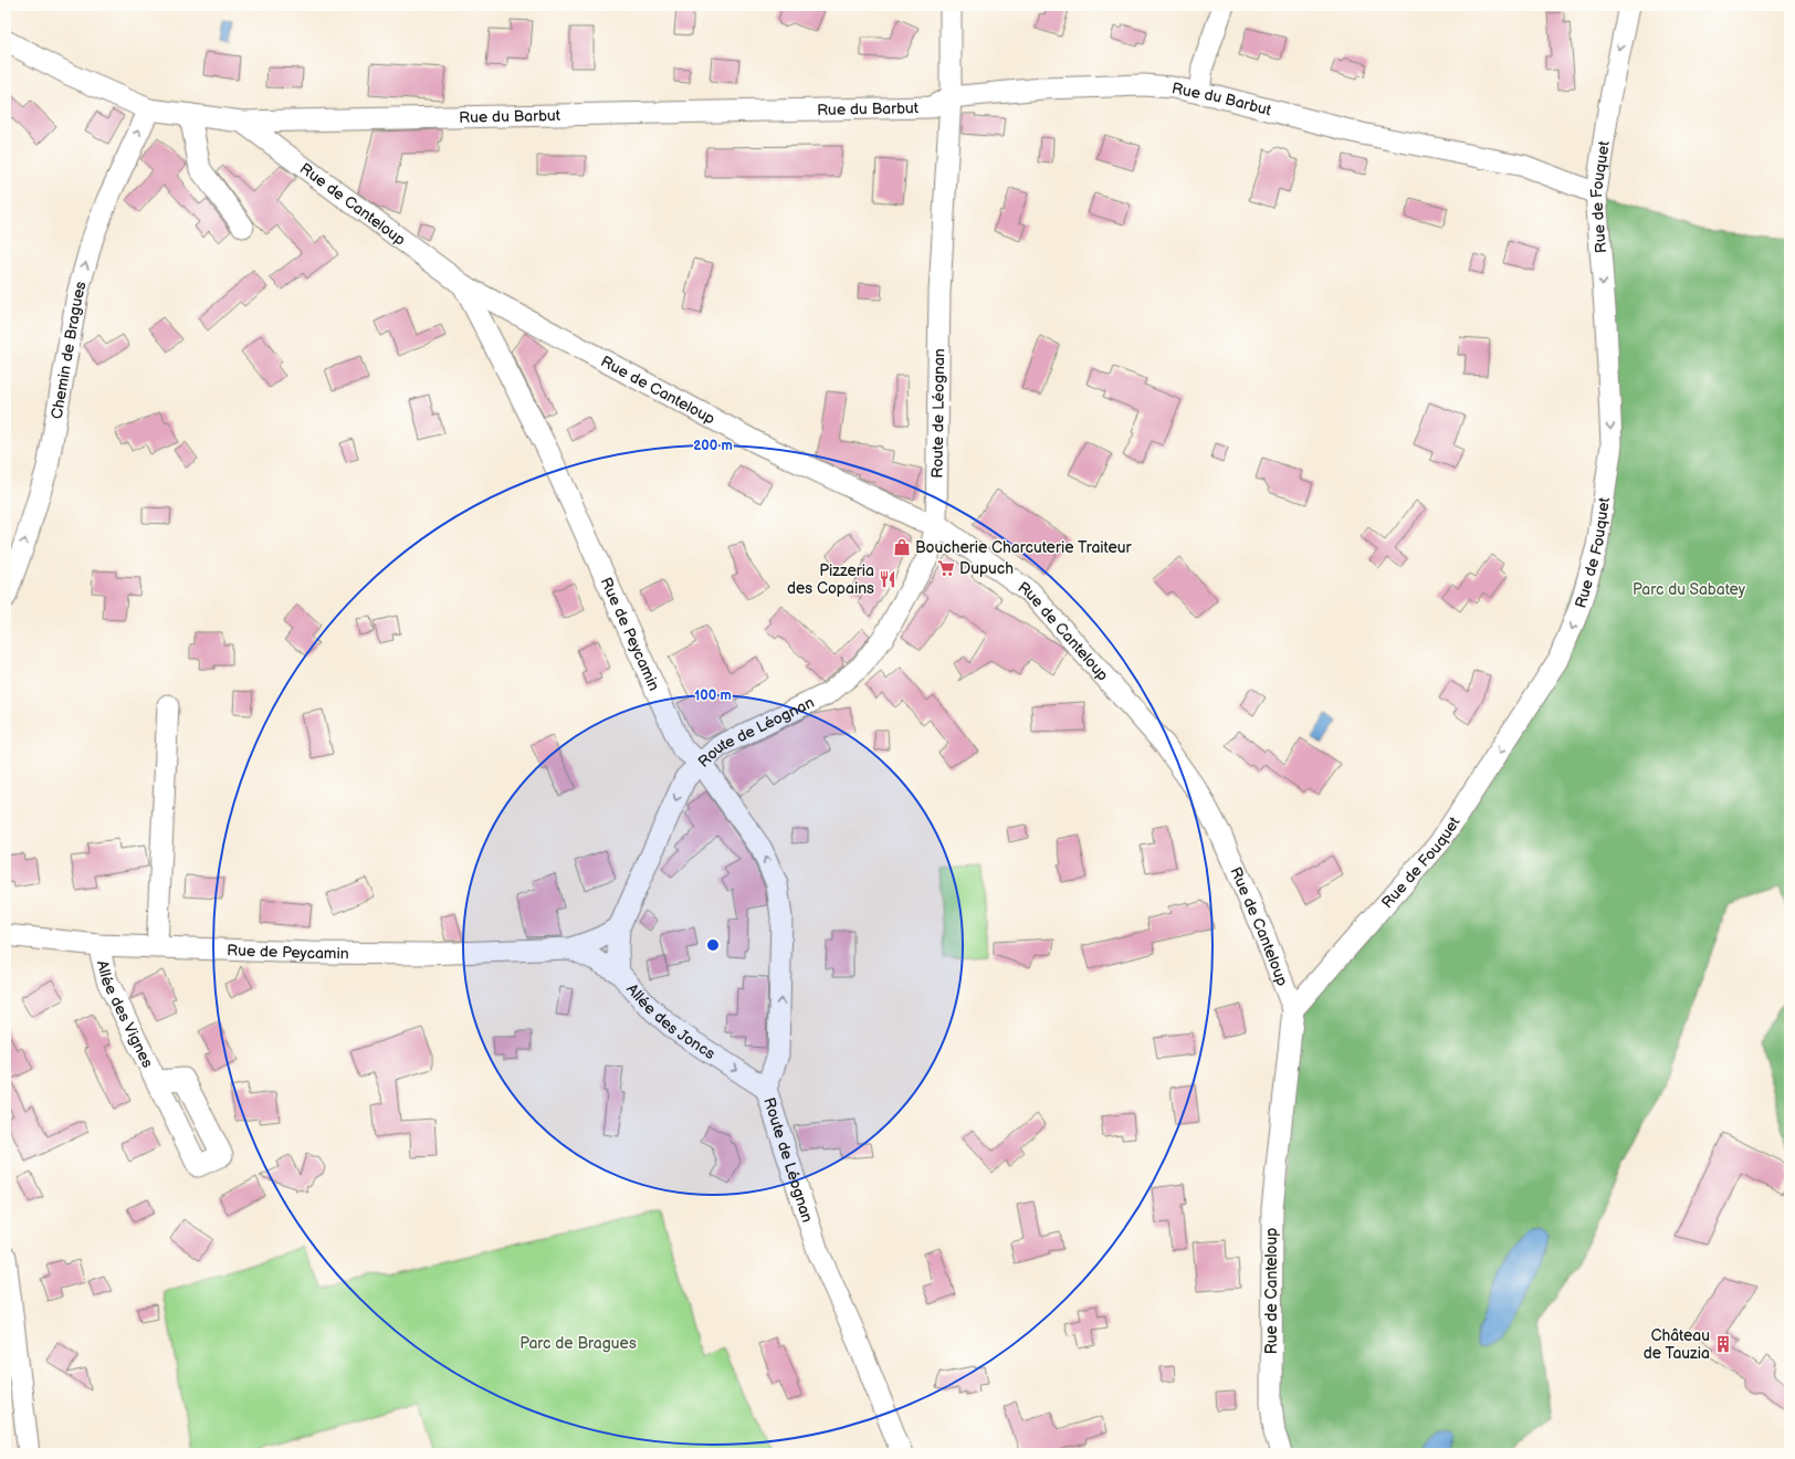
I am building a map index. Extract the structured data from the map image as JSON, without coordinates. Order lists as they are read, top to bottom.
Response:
{
  "streets": {
    "street": [
      "Rue du Barbut",
      "Rue de Fouquet",
      "Rue de Canteloup",
      "Chemin de Bragues",
      "Route de Léognan",
      "Rue de Peycamin",
      "Allée des Vignes",
      "Allée des Joncs"
    ]
  },
  "crossings": [
    ["Rue du Barbut", "Rue de Fouquet"],
    ["Rue du Barbut", "Rue de Canteloup"],
    ["Rue du Barbut", "Chemin de Bragues"],
    ["Rue du Barbut", "Route de Léognan"],
    ["Rue de Fouquet", "Rue de Canteloup"],
    ["Rue de Canteloup", "Route de Léognan"],
    ["Rue de Canteloup", "Rue de Peycamin"],
    ["Route de Léognan", "Rue de Peycamin"],
    ["Route de Léognan", "Allée des Joncs"],
    ["Rue de Peycamin", "Allée des Vignes"],
    ["Rue de Peycamin", "Allée des Joncs"]
  ],
  "one_way": ["Rue de Fouquet", "Chemin de Bragues", "Allée des Joncs"],
  "parks": ["Parc du Sabatey", "Parc de Bragues"],
  "places": {
    "shop": ["Boucherie Charcuterie Traiteur"],
    "supermarket": ["Dupuch"],
    "restaurant": ["Pizzeria des Copains"],
    "building": ["Château de Tauzia"]
  },
  "rings": ["200 m", "100 m"]
}
